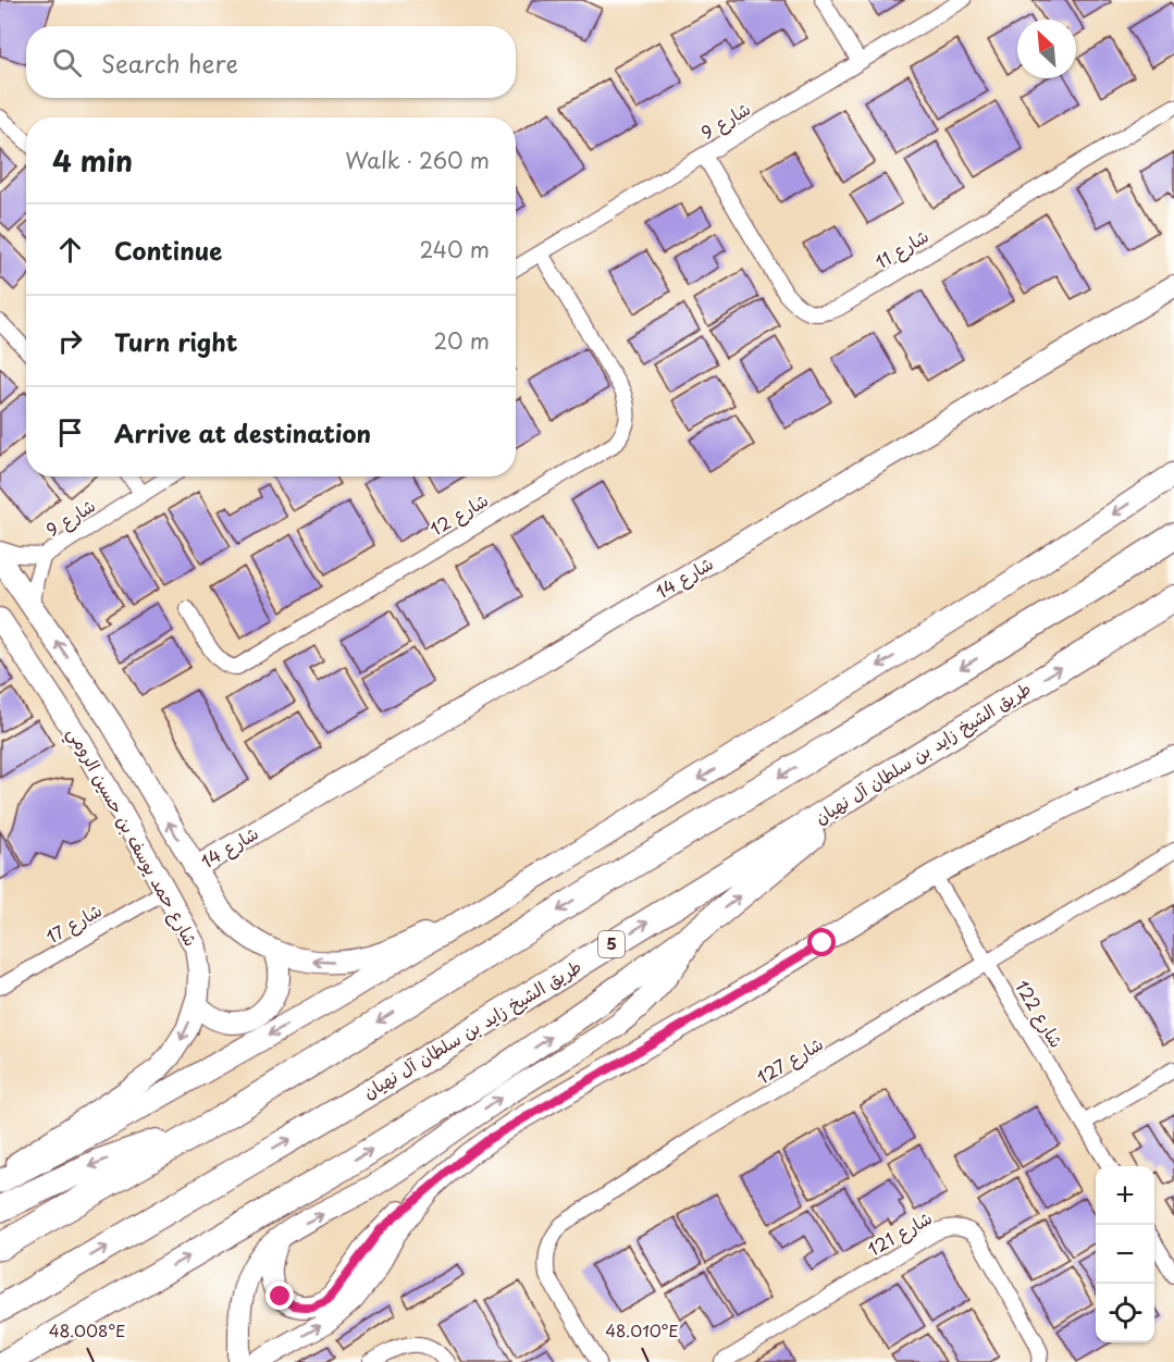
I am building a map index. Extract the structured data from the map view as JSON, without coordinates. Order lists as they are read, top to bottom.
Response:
{
  "streets": {
    "highway": ["طريق الشيخ زايد بن سلطان آل نهيان", "5"],
    "street": [
      "شارع 9",
      "شارع 11",
      "شارع 12",
      "شارع 14",
      "شارع حمد يوسف بن حسين الرومي",
      "شارع 17",
      "شارع 122",
      "شارع 127",
      "شارع 121"
    ]
  },
  "crossings": [
    ["شارع 9", "شارع 11"],
    ["شارع 9", "شارع 12"],
    ["شارع 14", "شارع حمد يوسف بن حسين الرومي"],
    ["طريق الشيخ زايد بن سلطان آل نهيان", "5"],
    ["شارع حمد يوسف بن حسين الرومي", "شارع 17"],
    ["شارع 122", "شارع 127"]
  ],
  "north": "top left",
  "page": {
    "search": "Search here",
    "heading": ["4 min", "Walk · 260 m"],
    "list": [
      ["Continue", "240 m"],
      ["Turn right", "20 m"],
      "Arrive at destination"
    ],
    "map_buttons": ["+", "−"]
  },
  "coordinates": ["48.008°E", "48.010°E"]
}
